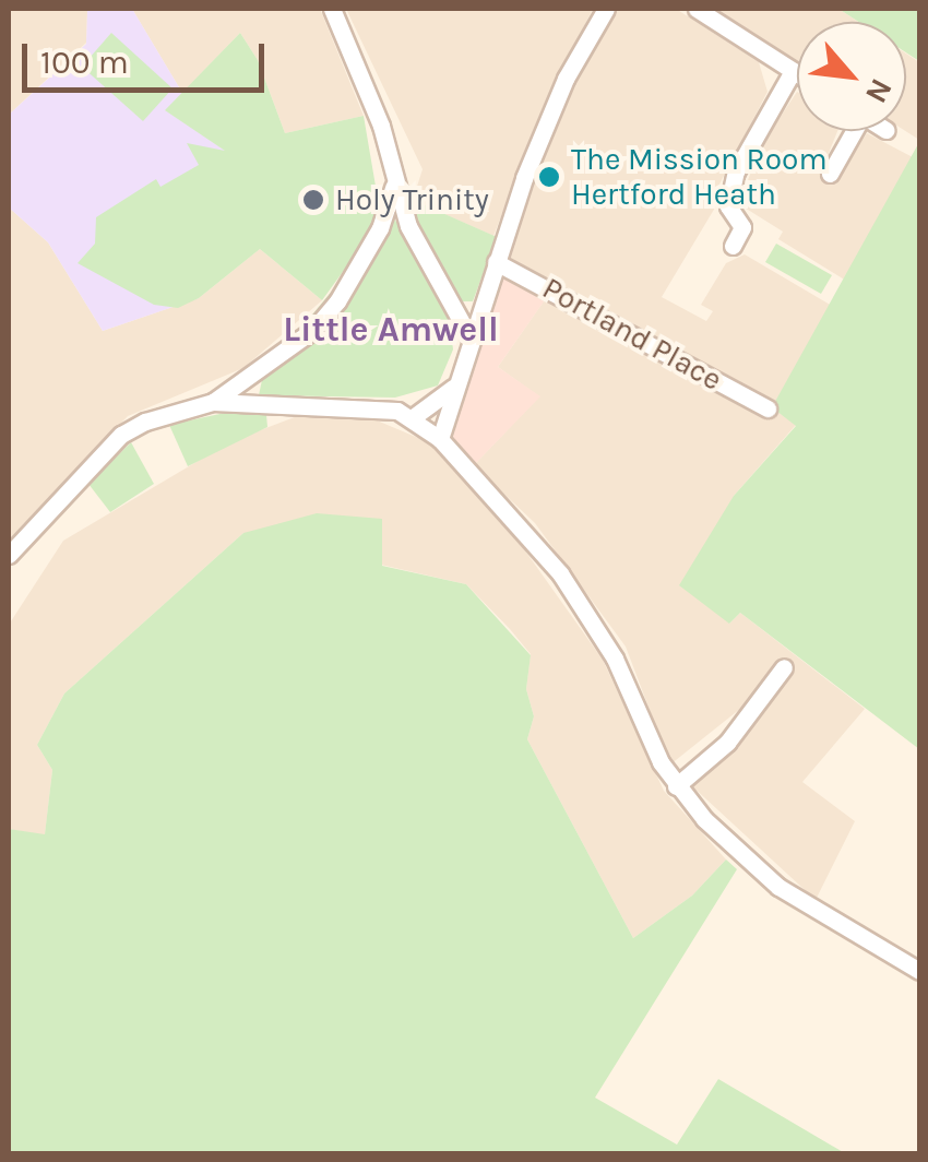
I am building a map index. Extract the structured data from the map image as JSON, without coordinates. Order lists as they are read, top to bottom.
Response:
{
  "streets": {
    "street": ["Portland Place"]
  },
  "districts": ["Little Amwell"],
  "places": ["The Mission Room Hertford Heath", "Holy Trinity"],
  "scale_bar": "100 m",
  "north": "bottom right"
}
